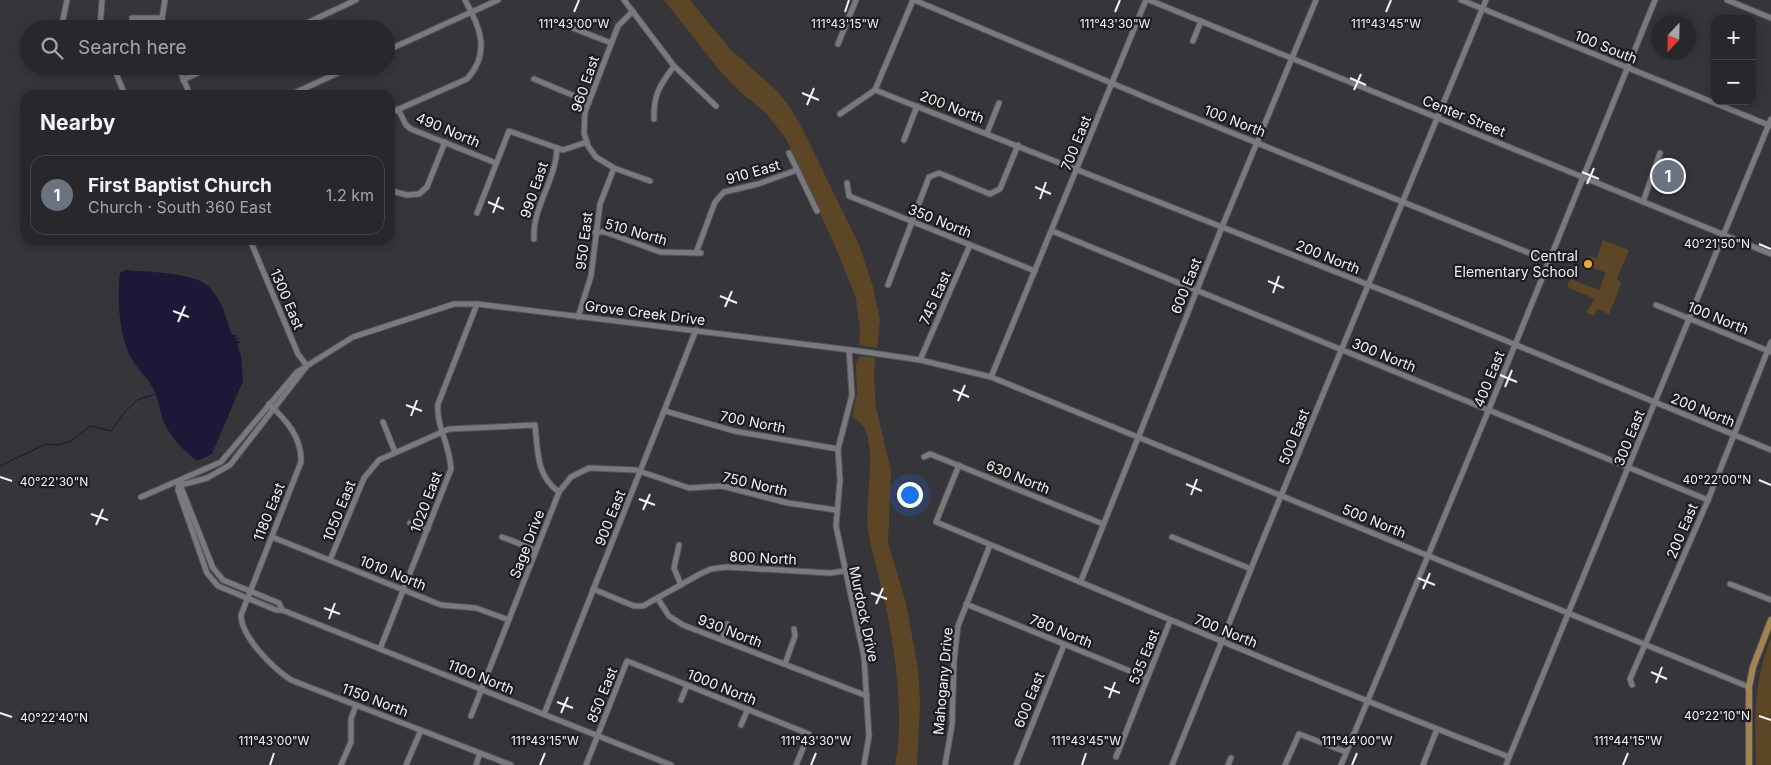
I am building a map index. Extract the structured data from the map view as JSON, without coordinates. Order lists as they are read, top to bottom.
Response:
{
  "streets": {
    "street": [
      "100 South",
      "960 East",
      "200 North",
      "Center Street",
      "100 North",
      "490 North",
      "700 East",
      "910 East",
      "990 East",
      "350 North",
      "510 North",
      "950 East",
      "600 East",
      "745 East",
      "1300 East",
      "Grove Creek Drive",
      "300 North",
      "400 East",
      "700 North",
      "500 East",
      "300 East",
      "630 North",
      "750 North",
      "1020 East",
      "1050 East",
      "1180 East",
      "900 East",
      "500 North",
      "200 East",
      "Sage Drive",
      "800 North",
      "1010 North",
      "Murdock Drive",
      "930 North",
      "780 North",
      "535 East",
      "1100 North",
      "Mahogany Drive",
      "1000 North",
      "850 East",
      "1150 North"
    ]
  },
  "crossings": [
    ["100 South", "400 East"],
    ["100 South", "500 East"],
    ["100 South", "300 East"],
    ["200 North", "700 East"],
    ["200 North", "600 East"],
    ["200 North", "400 East"],
    ["200 North", "500 East"],
    ["200 North", "300 East"],
    ["200 North", "200 East"],
    ["Center Street", "700 East"],
    ["Center Street", "600 East"],
    ["Center Street", "400 East"],
    ["Center Street", "500 East"],
    ["Center Street", "300 East"],
    ["100 North", "700 East"],
    ["100 North", "600 East"],
    ["100 North", "400 East"],
    ["100 North", "500 East"],
    ["100 North", "300 East"],
    ["100 North", "200 East"],
    ["700 East", "350 North"],
    ["700 East", "Grove Creek Drive"],
    ["700 East", "300 North"],
    ["700 East", "500 North"],
    ["910 East", "510 North"],
    ["350 North", "745 East"],
    ["510 North", "950 East"],
    ["950 East", "Grove Creek Drive"],
    ["600 East", "300 North"],
    ["600 East", "700 North"],
    ["600 East", "630 North"],
    ["600 East", "500 North"],
    ["600 East", "780 North"],
    ["745 East", "Grove Creek Drive"],
    ["1300 East", "Grove Creek Drive"],
    ["Grove Creek Drive", "1020 East"],
    ["Grove Creek Drive", "1180 East"],
    ["Grove Creek Drive", "900 East"],
    ["Grove Creek Drive", "500 North"],
    ["Grove Creek Drive", "Murdock Drive"],
    ["Grove Creek Drive", "1100 North"],
    ["300 North", "400 East"],
    ["300 North", "500 East"],
    ["300 North", "300 East"],
    ["300 North", "200 East"],
    ["400 East", "700 North"],
    ["400 East", "500 North"],
    ["700 North", "500 East"],
    ["700 North", "300 East"],
    ["700 North", "630 North"],
    ["700 North", "900 East"],
    ["700 North", "Murdock Drive"],
    ["700 North", "535 East"],
    ["700 North", "Mahogany Drive"],
    ["500 East", "500 North"],
    ["300 East", "500 North"],
    ["750 North", "900 East"],
    ["750 North", "Sage Drive"],
    ["750 North", "Murdock Drive"],
    ["1020 East", "1010 North"],
    ["1020 East", "1100 North"],
    ["1050 East", "1010 North"],
    ["1180 East", "1010 North"],
    ["1180 East", "1100 North"],
    ["1180 East", "1150 North"],
    ["900 East", "Sage Drive"],
    ["900 East", "1100 North"],
    ["500 North", "200 East"],
    ["Sage Drive", "1010 North"],
    ["Sage Drive", "1100 North"],
    ["800 North", "Murdock Drive"],
    ["800 North", "930 North"],
    ["Murdock Drive", "930 North"],
    ["780 North", "535 East"],
    ["780 North", "Mahogany Drive"],
    ["1100 North", "850 East"],
    ["1000 North", "850 East"]
  ],
  "places": ["Central Elementary School"],
  "north": "bottom",
  "page": {
    "map_buttons": ["+", "−"],
    "search": "Search here",
    "heading": "Nearby",
    "list": [
      {
        "mark": "1",
        "name": "First Baptist Church",
        "note": "Church · South 360 East",
        "value": "1.2 km"
      }
    ],
    "pins": "1"
  },
  "coordinates": [
    "111°43'00\"W",
    "111°43'15\"W",
    "111°43'30\"W",
    "111°43'45\"W",
    "40°21'50\"N",
    "40°22'00\"N",
    "40°22'30\"N",
    "40°22'10\"N",
    "40°22'40\"N",
    "111°44'00\"W",
    "111°44'15\"W"
  ]
}
